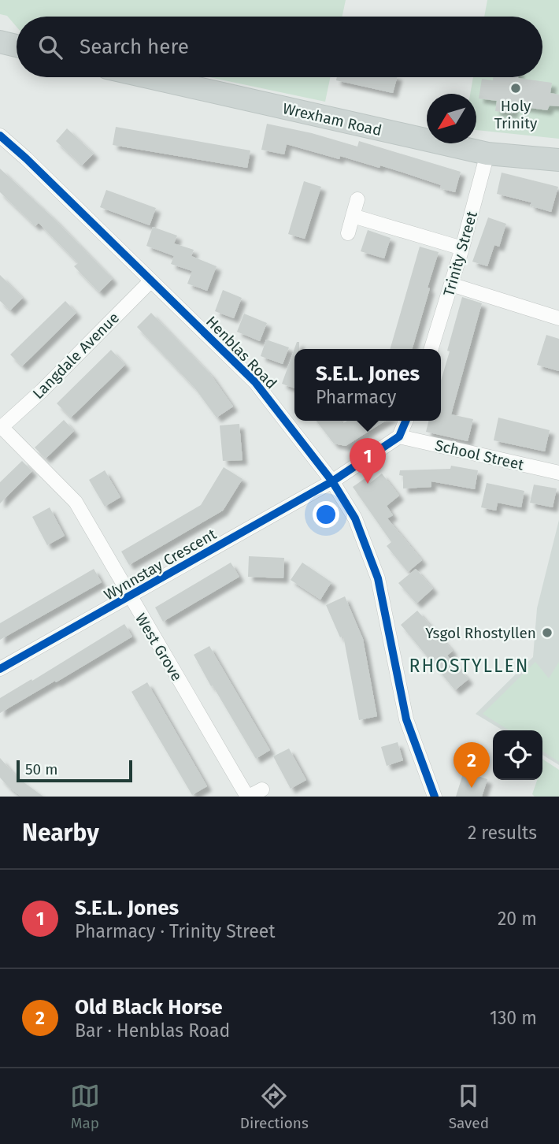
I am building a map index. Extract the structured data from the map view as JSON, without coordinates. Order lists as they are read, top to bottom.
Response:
{
  "streets": {
    "main road": ["Wrexham Road"],
    "street": [
      "Trinity Street",
      "Henblas Road",
      "Langdale Avenue",
      "School Street",
      "Wynnstay Crescent",
      "West Grove"
    ]
  },
  "crossings": [
    ["Wrexham Road", "Trinity Street"],
    ["Henblas Road", "Langdale Avenue"],
    ["Henblas Road", "Wynnstay Crescent"],
    ["Langdale Avenue", "West Grove"],
    ["Wynnstay Crescent", "West Grove"]
  ],
  "districts": ["RHOSTYLLEN"],
  "places": ["Holy Trinity", "Ysgol Rhostyllen"],
  "scale_bar": "50 m",
  "north": "bottom left",
  "page": {
    "search": "Search here",
    "popup": ["S.E.L. Jones", "Pharmacy"],
    "pins": ["1", "2"],
    "scale": "50 m",
    "heading": ["Nearby", "2 results"],
    "list": [
      {
        "mark": "1",
        "name": "S.E.L. Jones",
        "note": "Pharmacy · Trinity Street",
        "value": "20 m"
      },
      {
        "mark": "2",
        "name": "Old Black Horse",
        "note": "Bar · Henblas Road",
        "value": "130 m"
      }
    ],
    "nav": ["Map", "Directions", "Saved"]
  }
}
